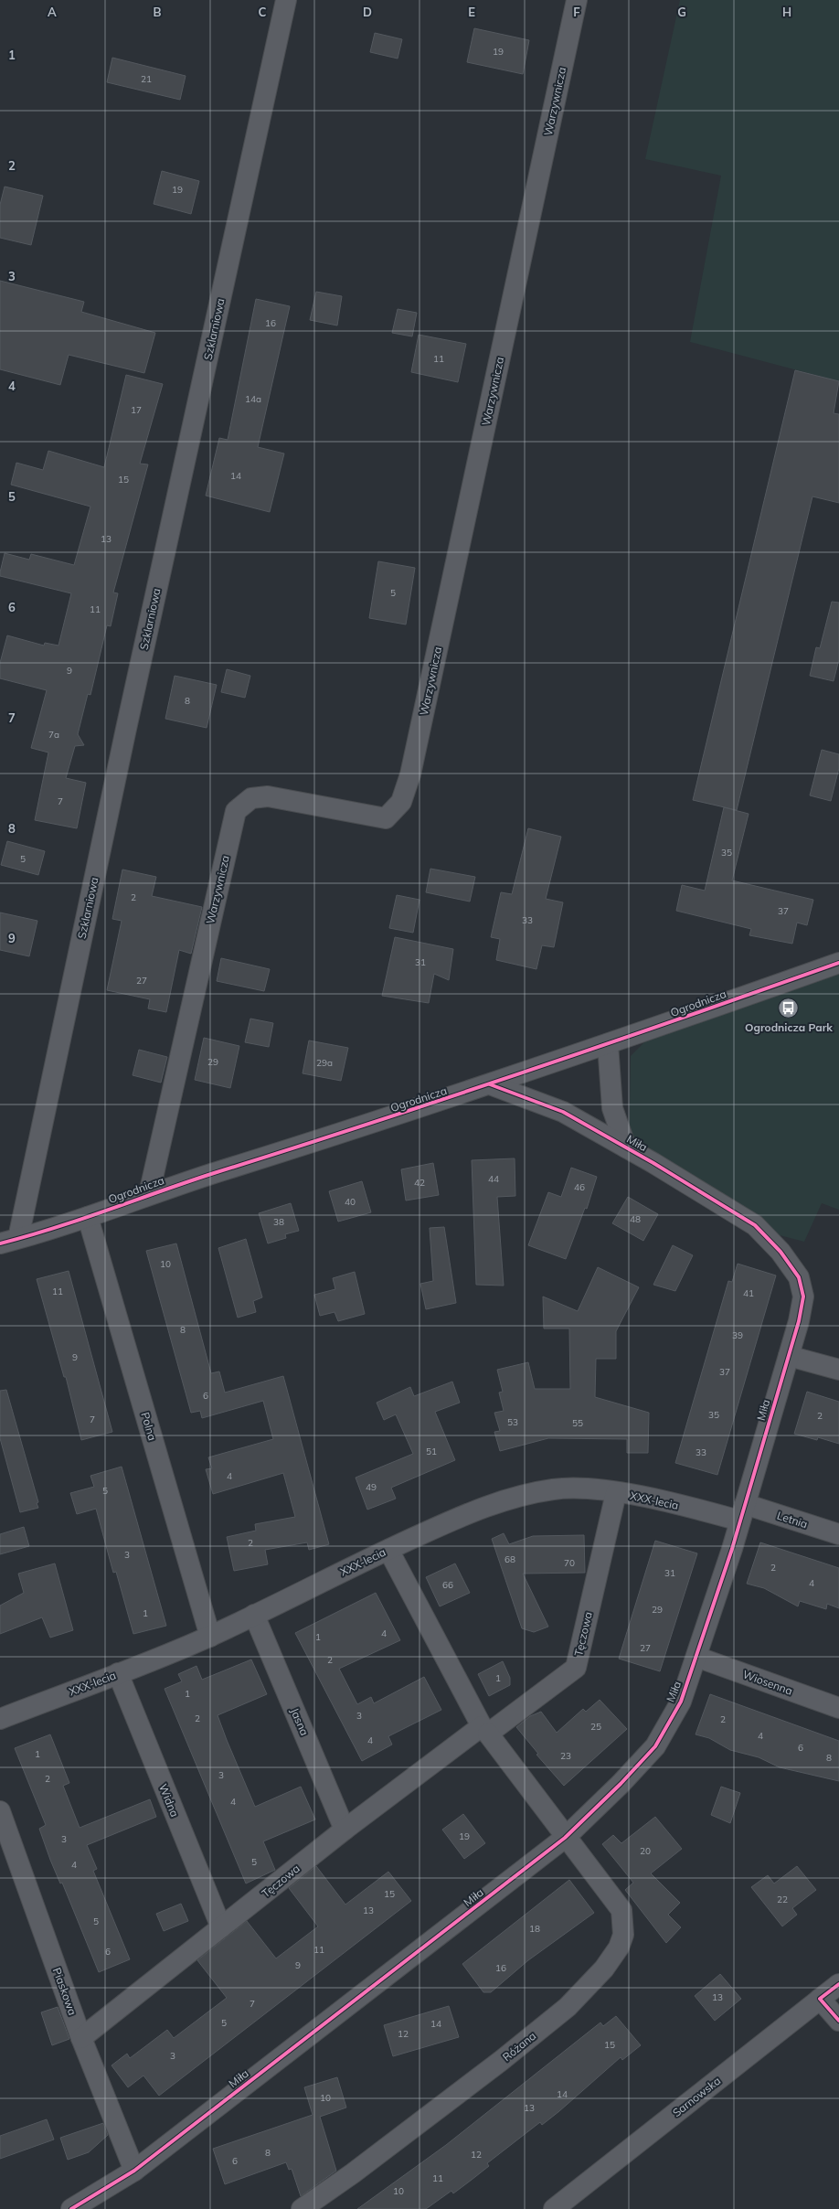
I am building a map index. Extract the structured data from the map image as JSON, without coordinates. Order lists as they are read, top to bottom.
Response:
{
  "streets": {
    "street": [
      "Warzywnicza",
      "Szklarniowa",
      "Ogrodnicza",
      "Miła",
      "Polna",
      "XXX-lecia",
      "Letnia",
      "Tęczowa",
      "Wiosenna",
      "Jasna",
      "Widna",
      "Piaskowa",
      "Różana",
      "Sarnowska"
    ]
  },
  "crossings": [
    ["Warzywnicza", "Ogrodnicza"],
    ["Szklarniowa", "Ogrodnicza"],
    ["Ogrodnicza", "Miła"],
    ["Ogrodnicza", "Polna"],
    ["Miła", "XXX-lecia"],
    ["Miła", "Letnia"],
    ["Miła", "Wiosenna"],
    ["Miła", "Piaskowa"],
    ["Miła", "Różana"],
    ["Polna", "XXX-lecia"],
    ["XXX-lecia", "Letnia"],
    ["XXX-lecia", "Tęczowa"],
    ["XXX-lecia", "Jasna"],
    ["XXX-lecia", "Widna"],
    ["Tęczowa", "Jasna"],
    ["Tęczowa", "Widna"],
    ["Tęczowa", "Piaskowa"]
  ],
  "places": {
    "bus stop": ["Ogrodnicza Park"]
  },
  "house_numbers": [
    "19",
    "21",
    "19",
    "16",
    "11",
    "14a",
    "17",
    "14",
    "15",
    "13",
    "5",
    "11",
    "9",
    "8",
    "7a",
    "7",
    "35",
    "5",
    "2",
    "37",
    "33",
    "31",
    "27",
    "29",
    "29a",
    "44",
    "42",
    "46",
    "40",
    "48",
    "38",
    "10",
    "11",
    "41",
    "8",
    "39",
    "9",
    "37",
    "6",
    "35",
    "2",
    "7",
    "53",
    "55",
    "51",
    "33",
    "4",
    "49",
    "5",
    "2",
    "3",
    "68",
    "70",
    "2",
    "31",
    "4",
    "66",
    "29",
    "1",
    "4",
    "1",
    "27",
    "2",
    "1",
    "1",
    "3",
    "2",
    "2",
    "25",
    "4",
    "4",
    "6",
    "1",
    "23",
    "8",
    "3",
    "2",
    "4",
    "19",
    "3",
    "20",
    "5",
    "4",
    "15",
    "22",
    "13",
    "5",
    "18",
    "11",
    "6",
    "9",
    "16",
    "13",
    "7",
    "5",
    "14",
    "12",
    "15",
    "3",
    "14",
    "10",
    "13",
    "8",
    "12",
    "6",
    "11",
    "10"
  ],
  "grid": {
    "columns": [
      "A",
      "B",
      "C",
      "D",
      "E",
      "F",
      "G",
      "H"
    ],
    "rows": [
      "1",
      "2",
      "3",
      "4",
      "5",
      "6",
      "7",
      "8",
      "9"
    ]
  }
}
